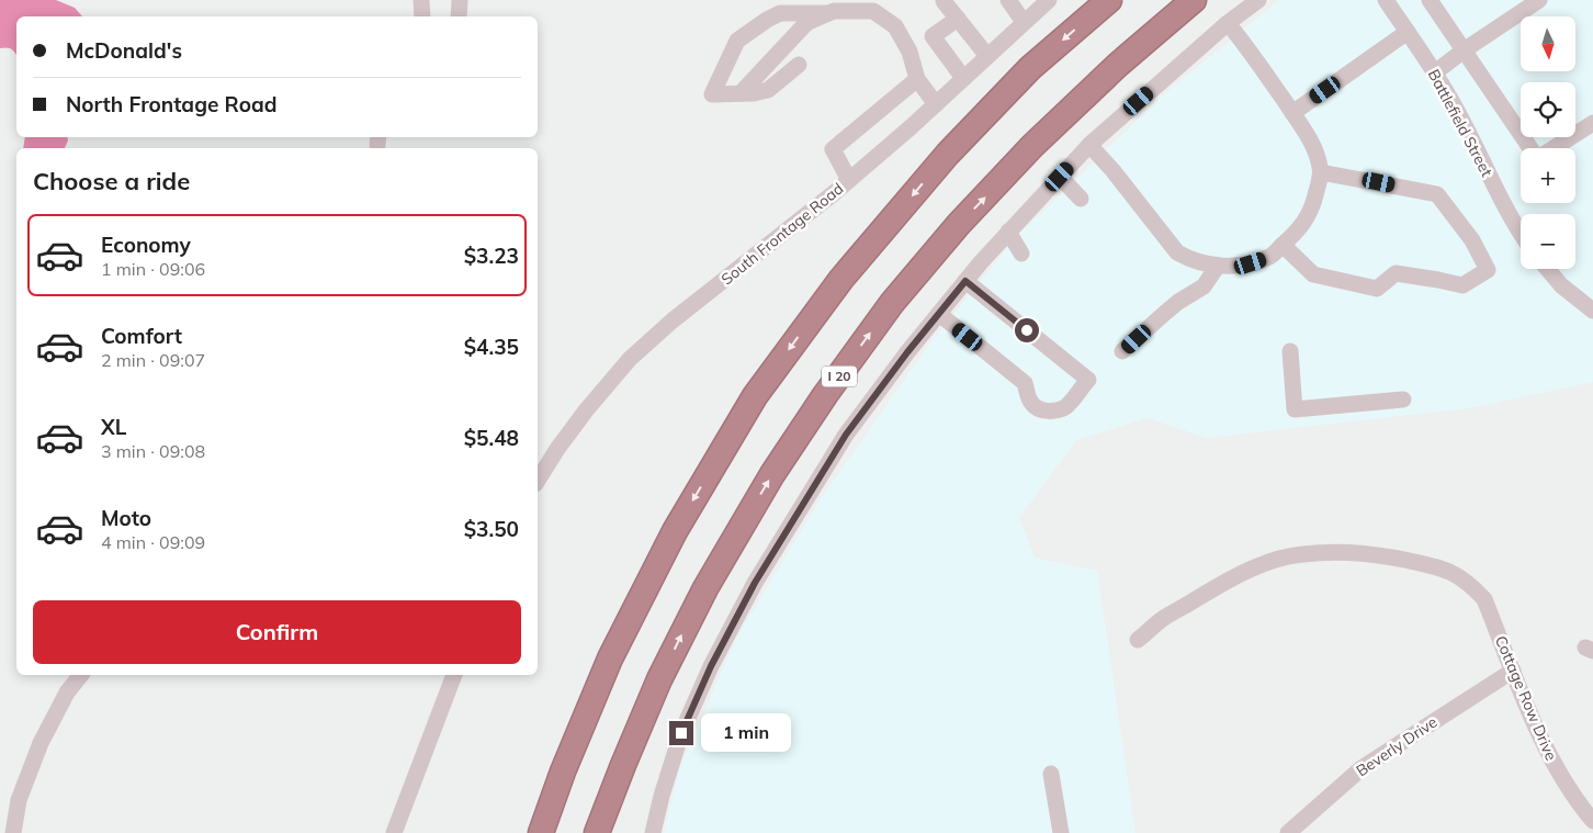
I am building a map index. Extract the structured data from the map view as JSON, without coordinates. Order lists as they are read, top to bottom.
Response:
{
  "streets": {
    "highway": ["I 20"],
    "street": [
      "Battlefield Street",
      "South Frontage Road",
      "Cottage Row Drive",
      "Beverly Drive"
    ]
  },
  "crossings": [
    ["Cottage Row Drive", "Beverly Drive"]
  ],
  "north": "bottom",
  "page": {
    "map_buttons": ["+", "−"],
    "banner": ["McDonald's", "North Frontage Road"],
    "heading": "Choose a ride",
    "list": [
      {
        "name": "Economy",
        "note": "1 min · 09:06",
        "value": "$3.23"
      },
      {
        "name": "Comfort",
        "note": "2 min · 09:07",
        "value": "$4.35"
      },
      {
        "name": "XL",
        "note": "3 min · 09:08",
        "value": "$5.48"
      },
      {
        "name": "Moto",
        "note": "4 min · 09:09",
        "value": "$3.50"
      }
    ],
    "buttons": "Confirm",
    "bubble": "1 min"
  }
}
